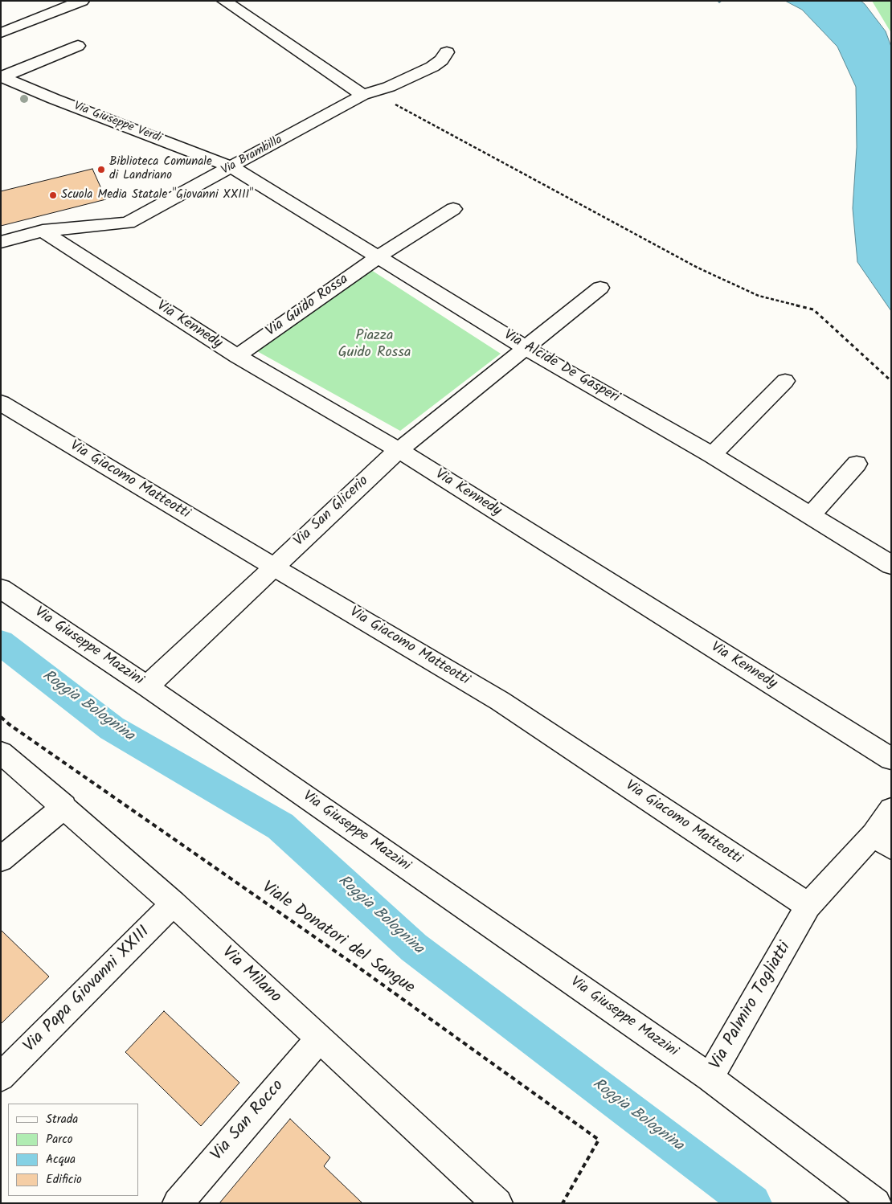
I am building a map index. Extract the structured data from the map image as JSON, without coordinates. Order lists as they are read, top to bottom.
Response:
{
  "streets": {
    "street": [
      "Via Giuseppe Verdi",
      "Via Brambilla",
      "Via Guido Rossa",
      "Via Kennedy",
      "Via Alcide De Gasperi",
      "Via Giacomo Matteotti",
      "Via San Glicerio",
      "Via Giuseppe Mazzini",
      "Via Milano",
      "Via Papa Giovanni XXIII",
      "Via Palmiro Togliatti",
      "Via San Rocco"
    ],
    "path": ["Viale Donatori del Sangue"]
  },
  "crossings": [
    ["Via Giuseppe Verdi", "Via Brambilla"],
    ["Via Giuseppe Verdi", "Via Alcide De Gasperi"],
    ["Via Brambilla", "Via Kennedy"],
    ["Via Brambilla", "Via Alcide De Gasperi"],
    ["Via Guido Rossa", "Via Kennedy"],
    ["Via Guido Rossa", "Via Alcide De Gasperi"],
    ["Via Kennedy", "Via San Glicerio"],
    ["Via Alcide De Gasperi", "Via San Glicerio"],
    ["Via Giacomo Matteotti", "Via San Glicerio"],
    ["Via Giacomo Matteotti", "Via Palmiro Togliatti"],
    ["Via San Glicerio", "Via Giuseppe Mazzini"],
    ["Via Giuseppe Mazzini", "Via Palmiro Togliatti"],
    ["Via Milano", "Via Papa Giovanni XXIII"],
    ["Via Milano", "Via San Rocco"]
  ],
  "water": ["Roggia Bolognina"],
  "parks": ["Piazza Guido Rossa"],
  "places": ["Biblioteca Comunale di Landriano", "Scuola Media Statale \"Giovanni XXIII\""],
  "legend": [
    "Strada",
    "Parco",
    "Acqua",
    "Edificio"
  ]
}
